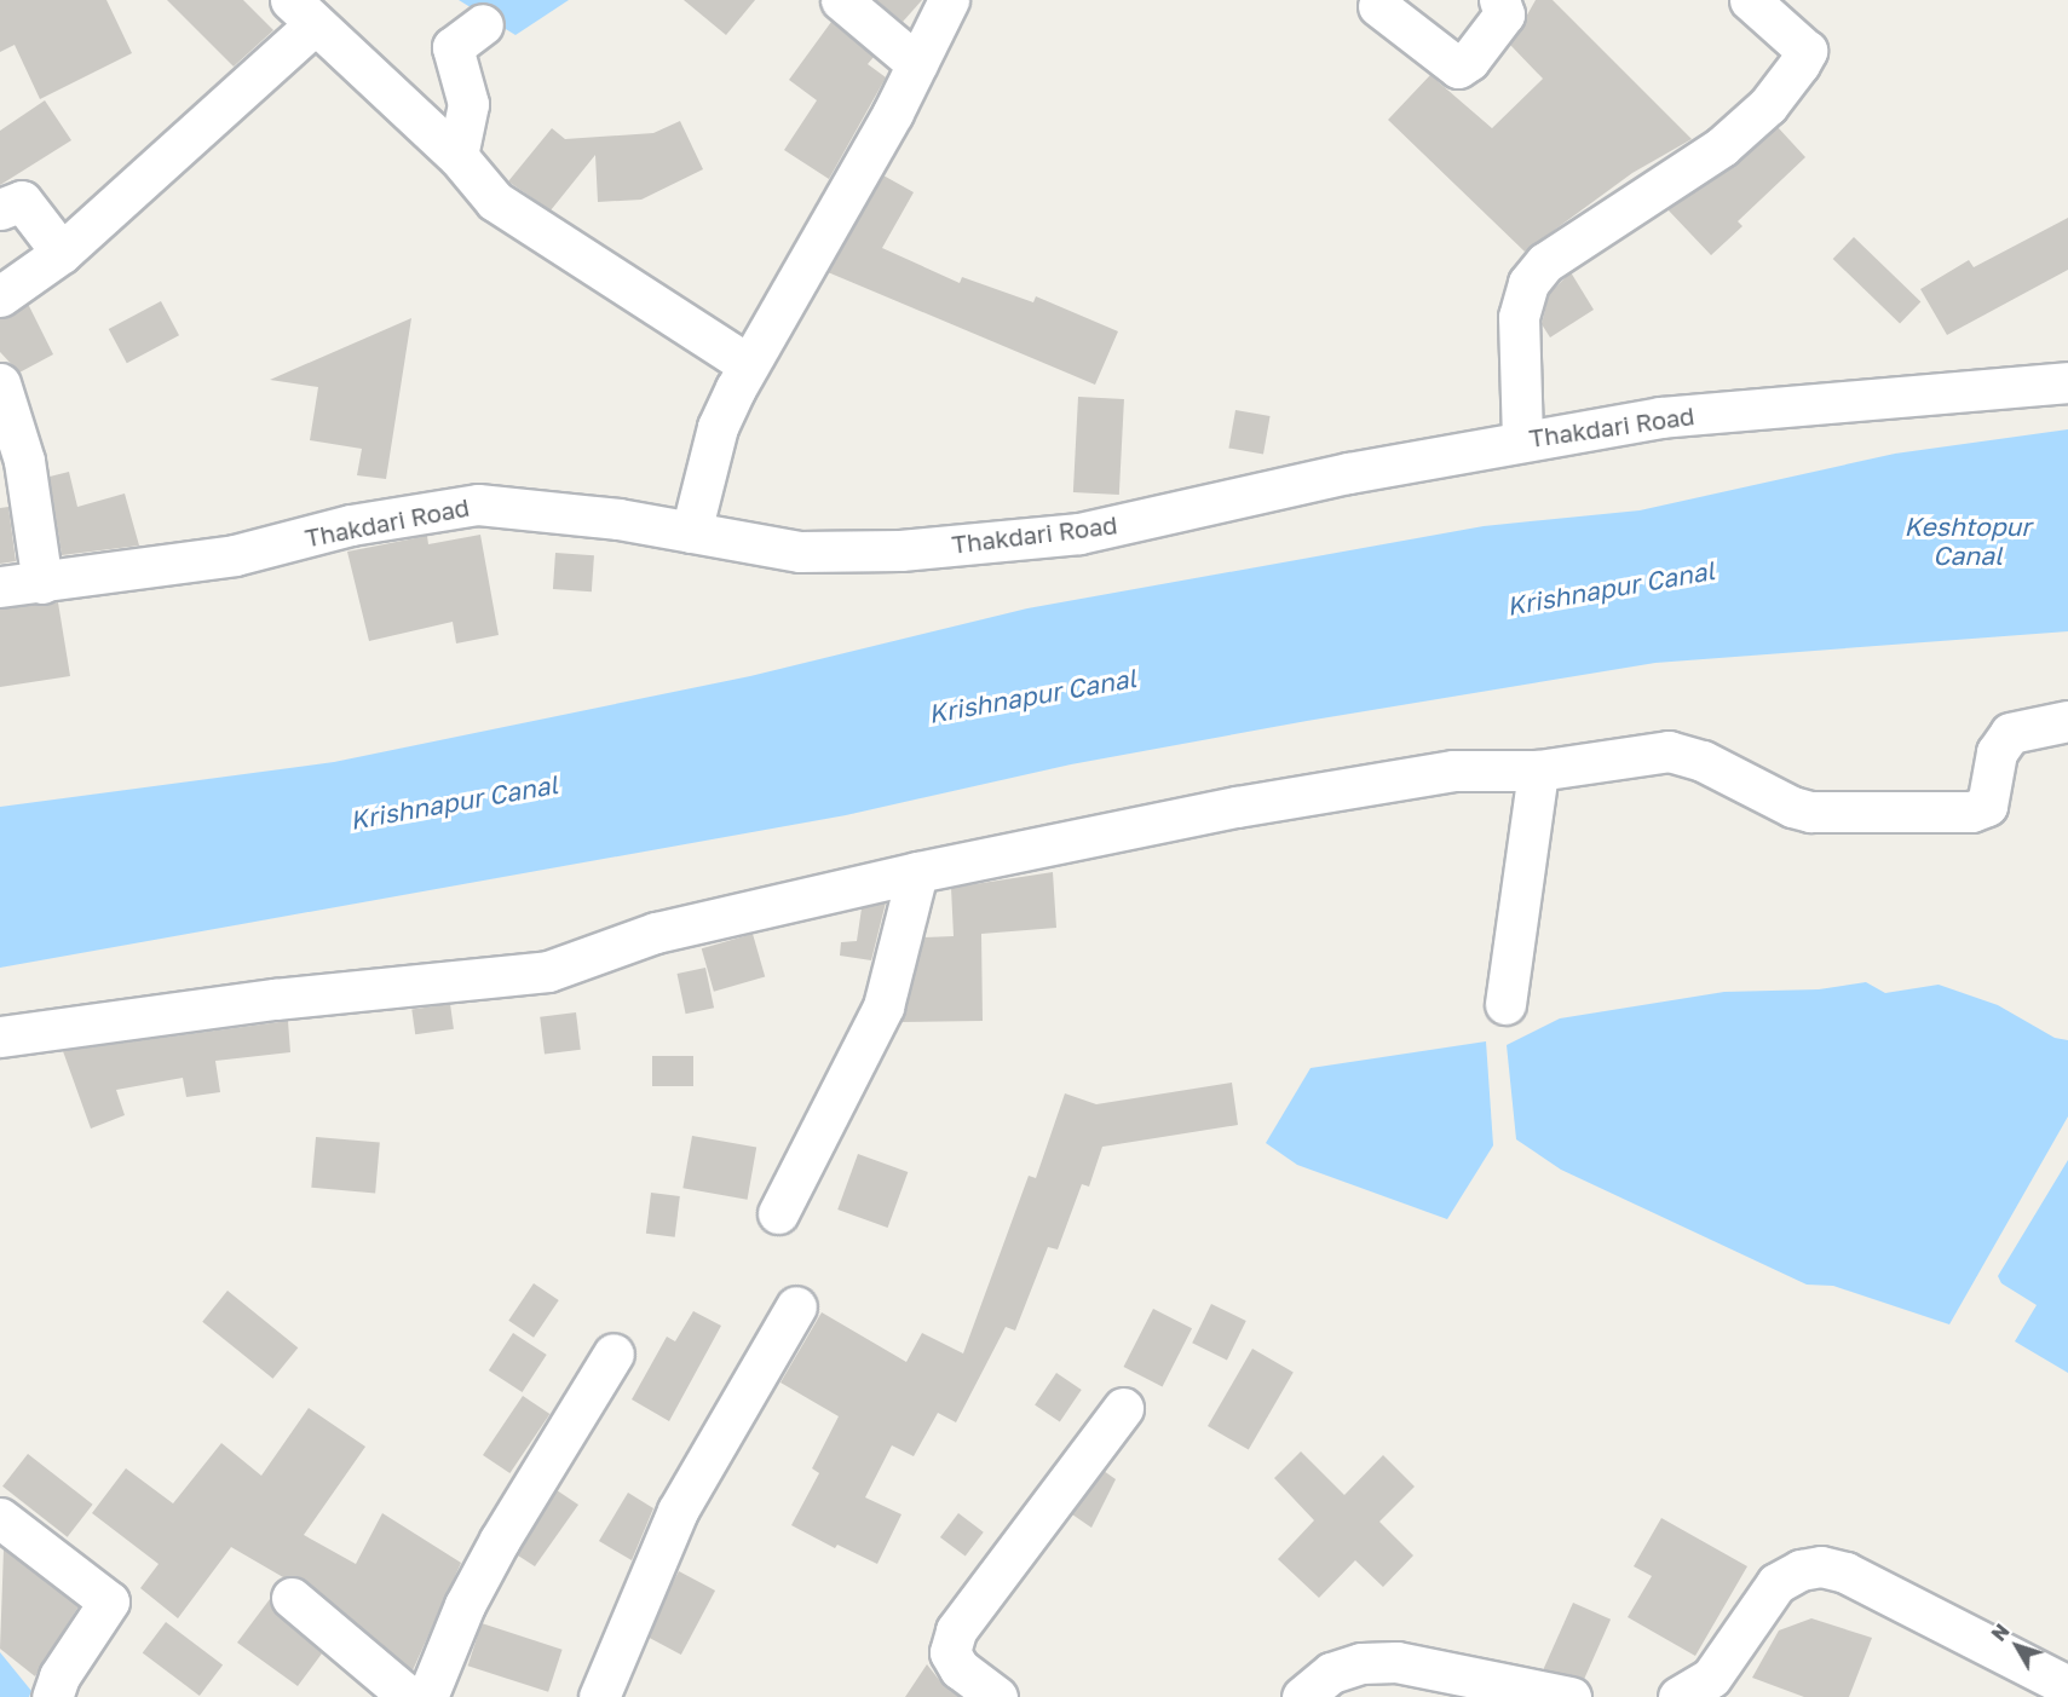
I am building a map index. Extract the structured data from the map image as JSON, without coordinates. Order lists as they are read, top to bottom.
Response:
{
  "streets": {
    "street": ["Thakdari Road"]
  },
  "water": ["Keshtopur Canal", "Krishnapur Canal"],
  "north": "top left"
}
